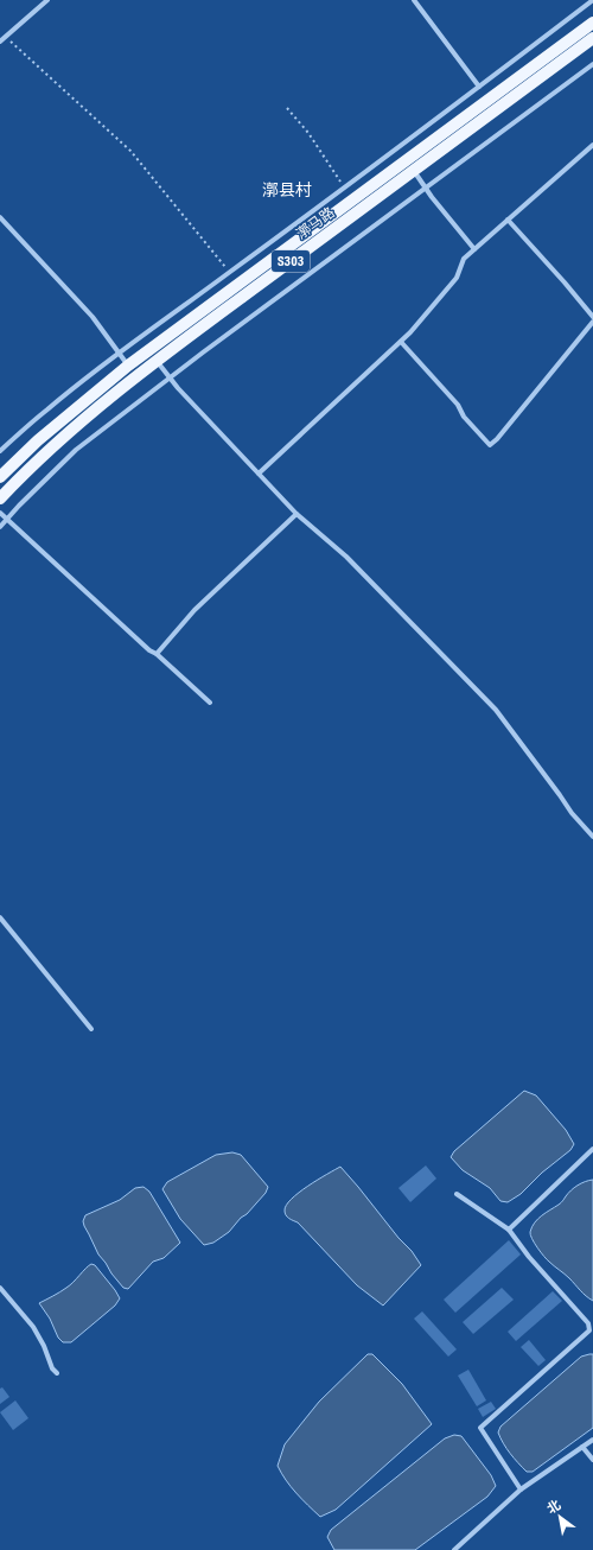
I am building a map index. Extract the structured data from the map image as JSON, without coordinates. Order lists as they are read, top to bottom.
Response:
{
  "streets": {
    "main road": ["漷马路", "S303"]
  },
  "districts": ["漷县村"],
  "north": "top left"
}
